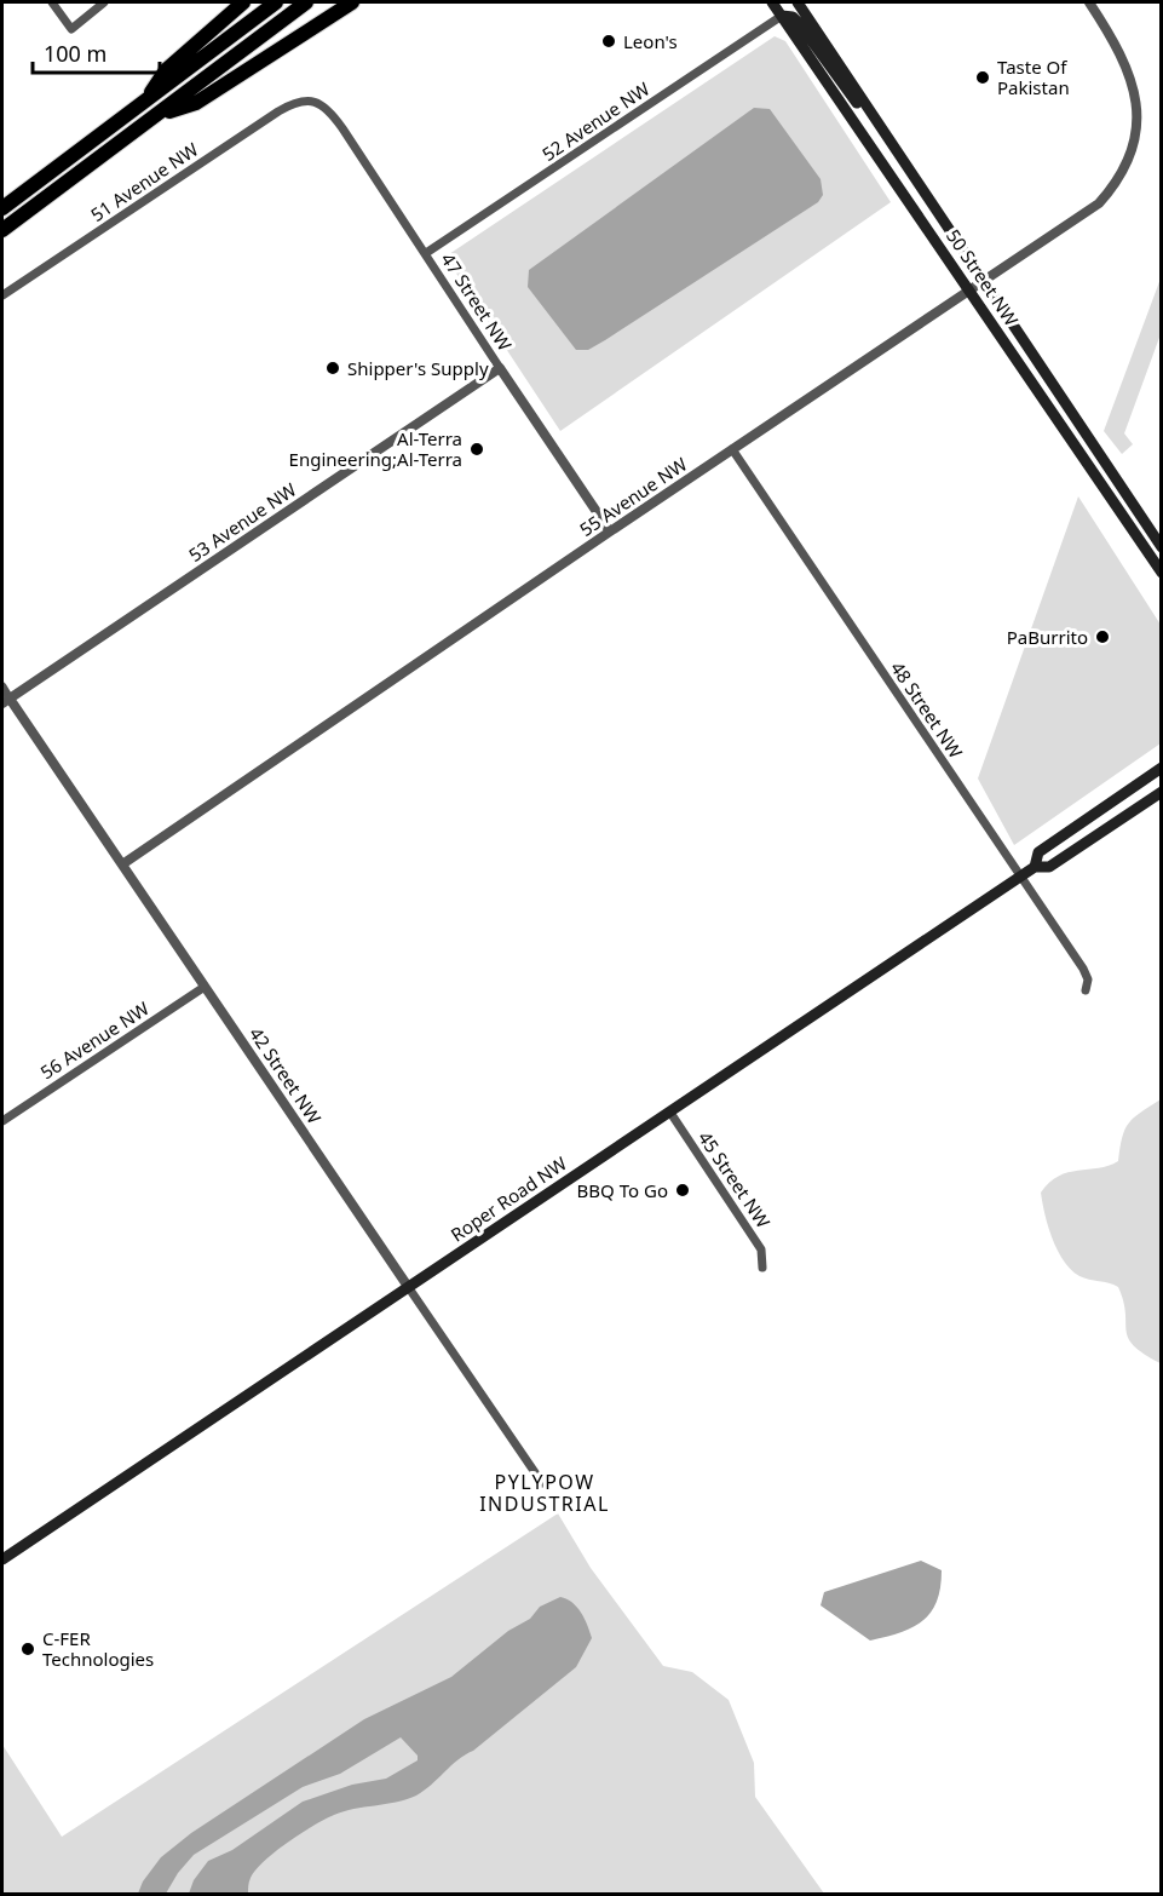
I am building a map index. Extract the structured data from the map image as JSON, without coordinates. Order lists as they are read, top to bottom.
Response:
{
  "streets": {
    "main road": ["50 Street NW", "Roper Road NW"],
    "street": [
      "52 Avenue NW",
      "51 Avenue NW",
      "47 Street NW",
      "55 Avenue NW",
      "53 Avenue NW",
      "48 Street NW",
      "56 Avenue NW",
      "42 Street NW",
      "45 Street NW"
    ]
  },
  "crossings": [
    ["52 Avenue NW", "50 Street NW"],
    ["52 Avenue NW", "47 Street NW"],
    ["51 Avenue NW", "47 Street NW"],
    ["50 Street NW", "55 Avenue NW"],
    ["47 Street NW", "55 Avenue NW"],
    ["47 Street NW", "53 Avenue NW"],
    ["55 Avenue NW", "48 Street NW"],
    ["55 Avenue NW", "42 Street NW"],
    ["53 Avenue NW", "42 Street NW"],
    ["48 Street NW", "Roper Road NW"],
    ["56 Avenue NW", "42 Street NW"],
    ["42 Street NW", "Roper Road NW"],
    ["45 Street NW", "Roper Road NW"]
  ],
  "districts": ["PYLYPOW INDUSTRIAL"],
  "places": [
    "Leon's",
    "Taste Of Pakistan",
    "Shipper's Supply",
    "Al-Terra Engineering;Al-Terra",
    "PaBurrito",
    "BBQ To Go",
    "C-FER Technologies"
  ],
  "scale_bar": "100 m"
}
